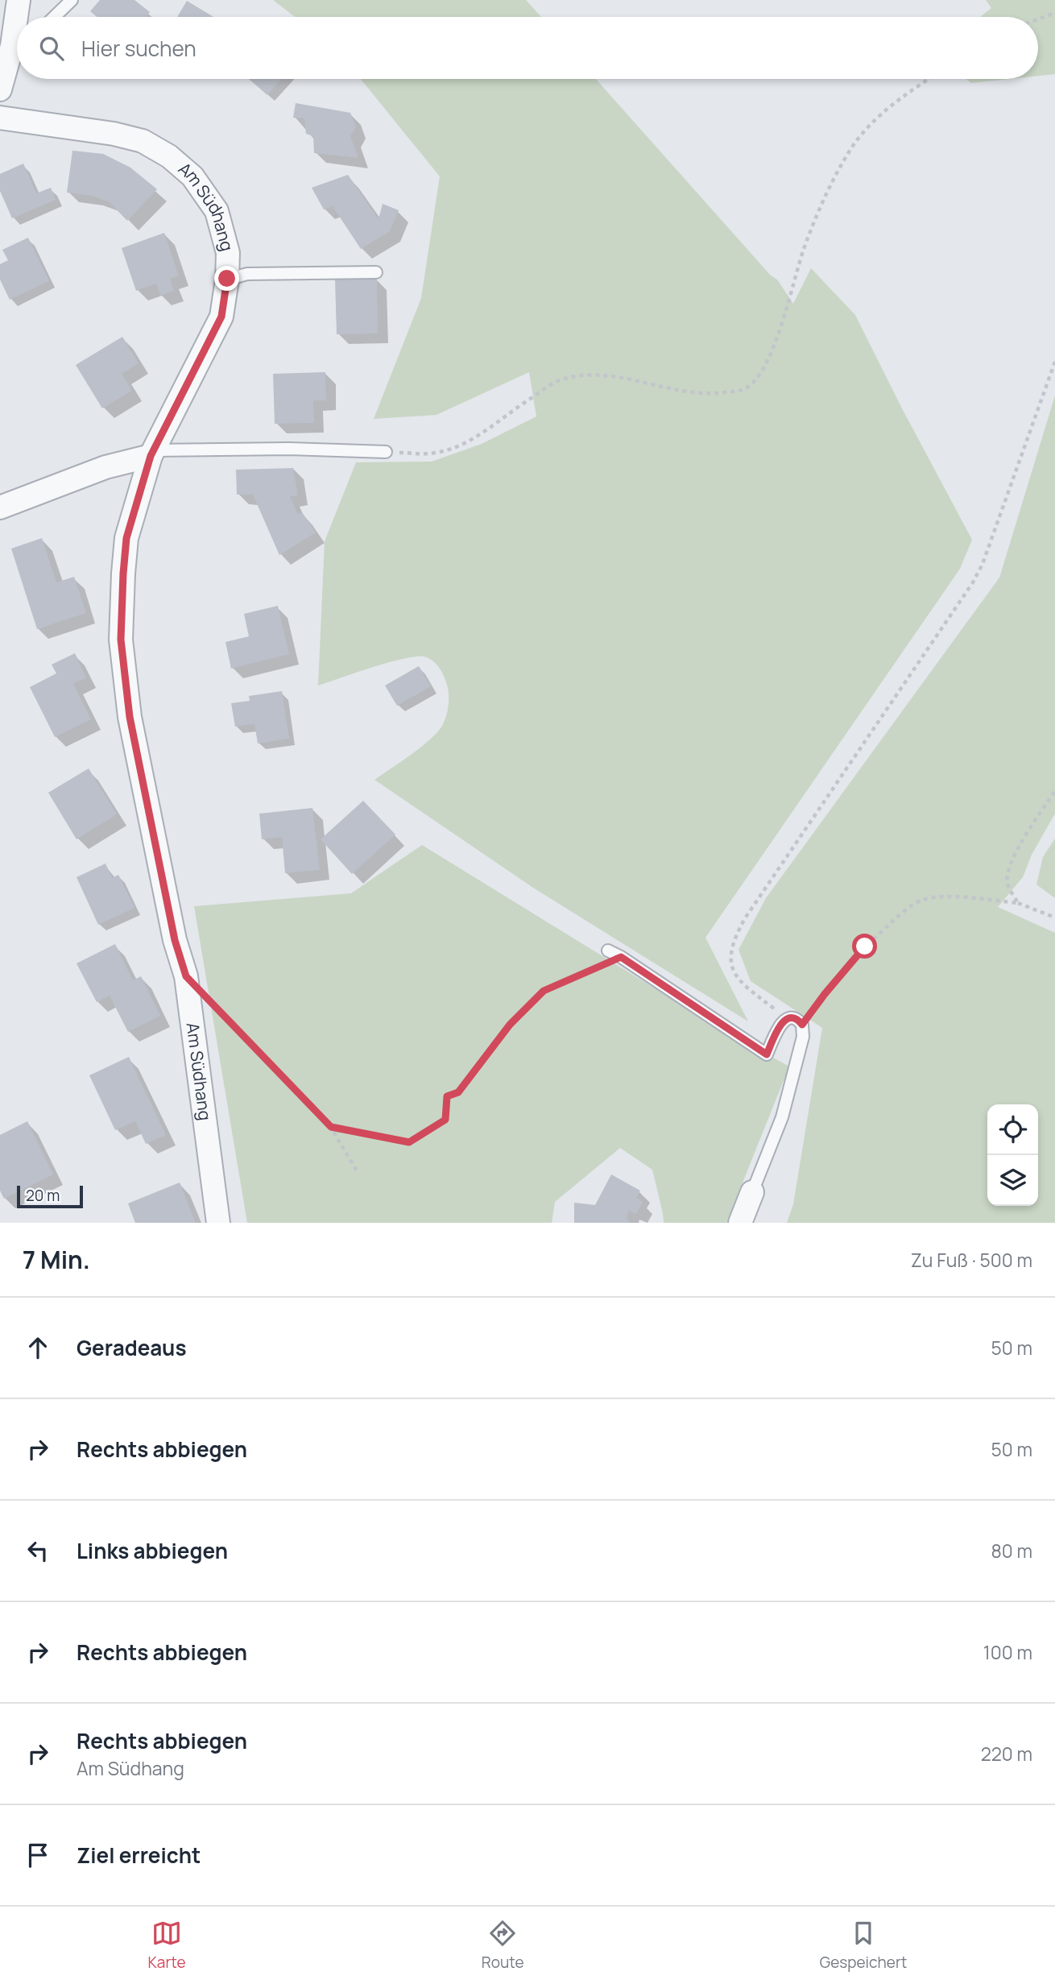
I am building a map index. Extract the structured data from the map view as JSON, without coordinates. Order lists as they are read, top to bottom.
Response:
{
  "streets": {
    "street": ["Am Südhang"]
  },
  "scale_bar": "20 m",
  "page": {
    "search": "Hier suchen",
    "scale": "20 m",
    "heading": ["7 Min.", "Zu Fuß · 500 m"],
    "list": [
      ["Geradeaus", "50 m"],
      ["Rechts abbiegen", "50 m"],
      ["Links abbiegen", "80 m"],
      ["Rechts abbiegen", "100 m"],
      ["Rechts abbiegen", "Am Südhang", "220 m"],
      "Ziel erreicht"
    ],
    "nav": ["Karte", "Route", "Gespeichert"]
  }
}
